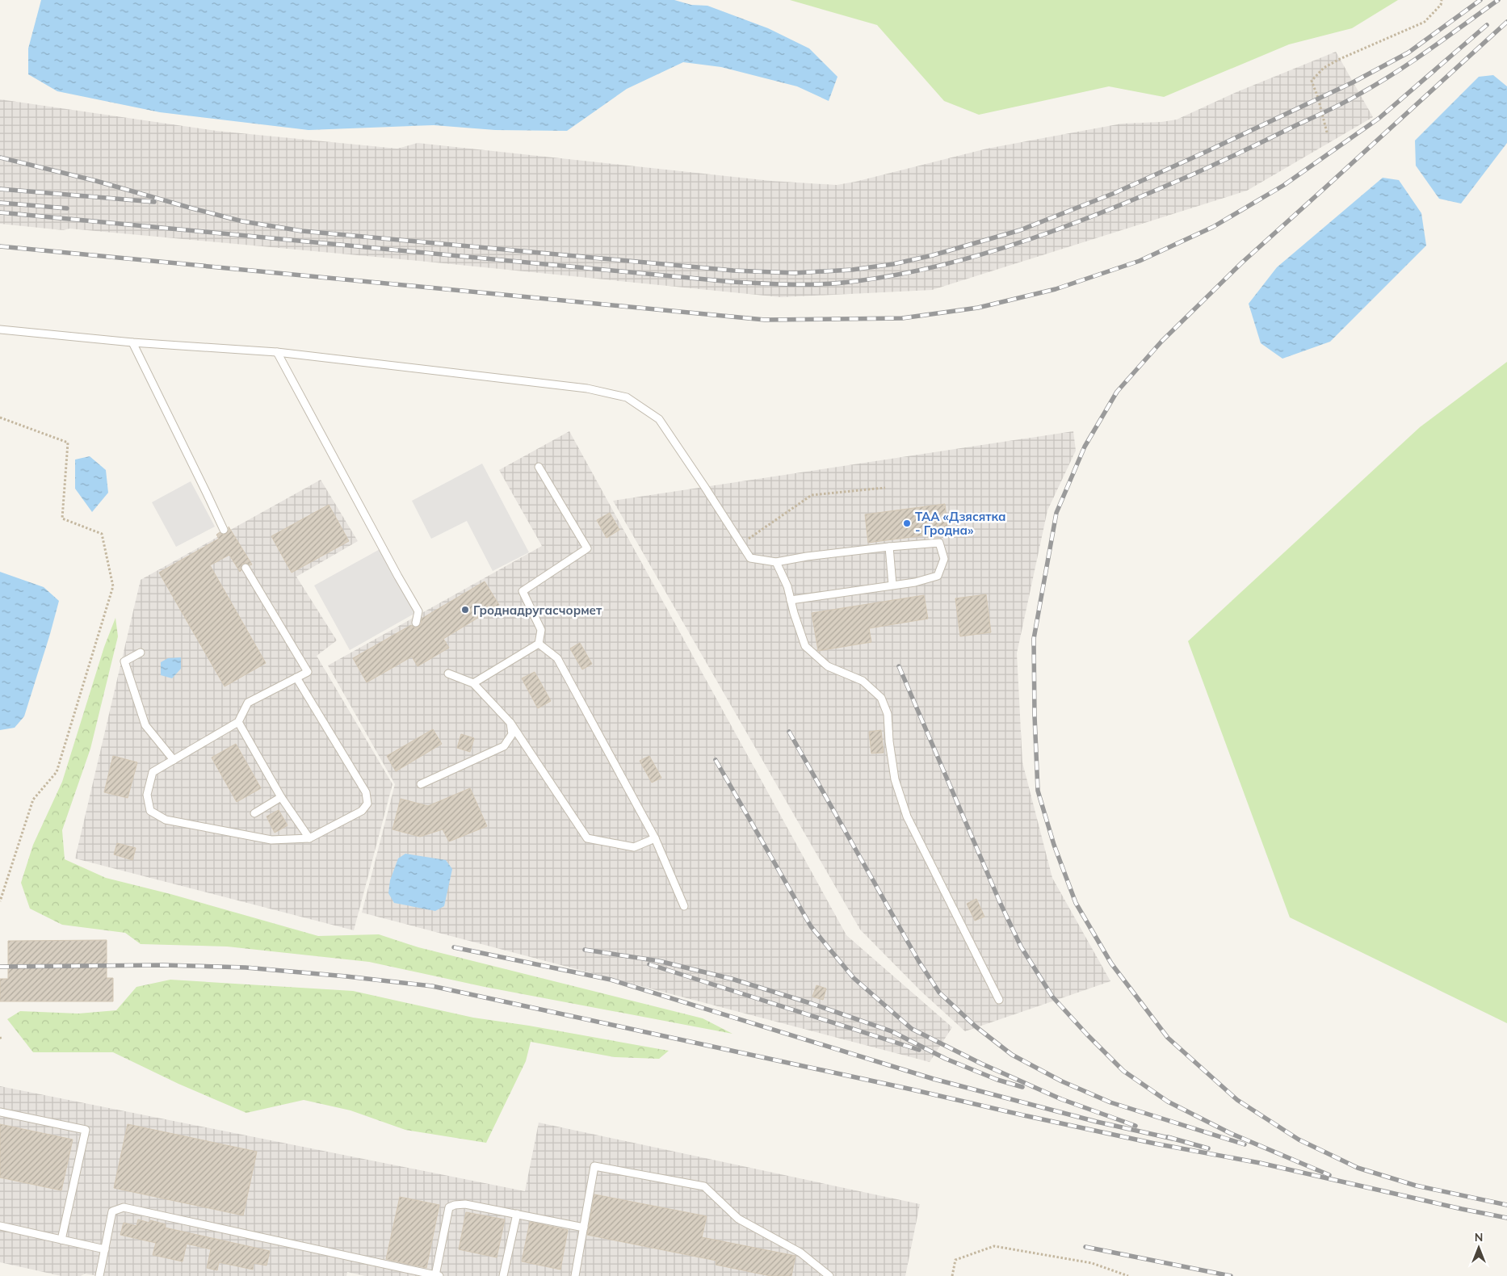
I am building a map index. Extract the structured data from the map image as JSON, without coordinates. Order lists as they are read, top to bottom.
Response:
{
  "places": ["ТАА «Дзясятка - Гродна»", "Гроднадругасчормет"],
  "north": "top"
}
